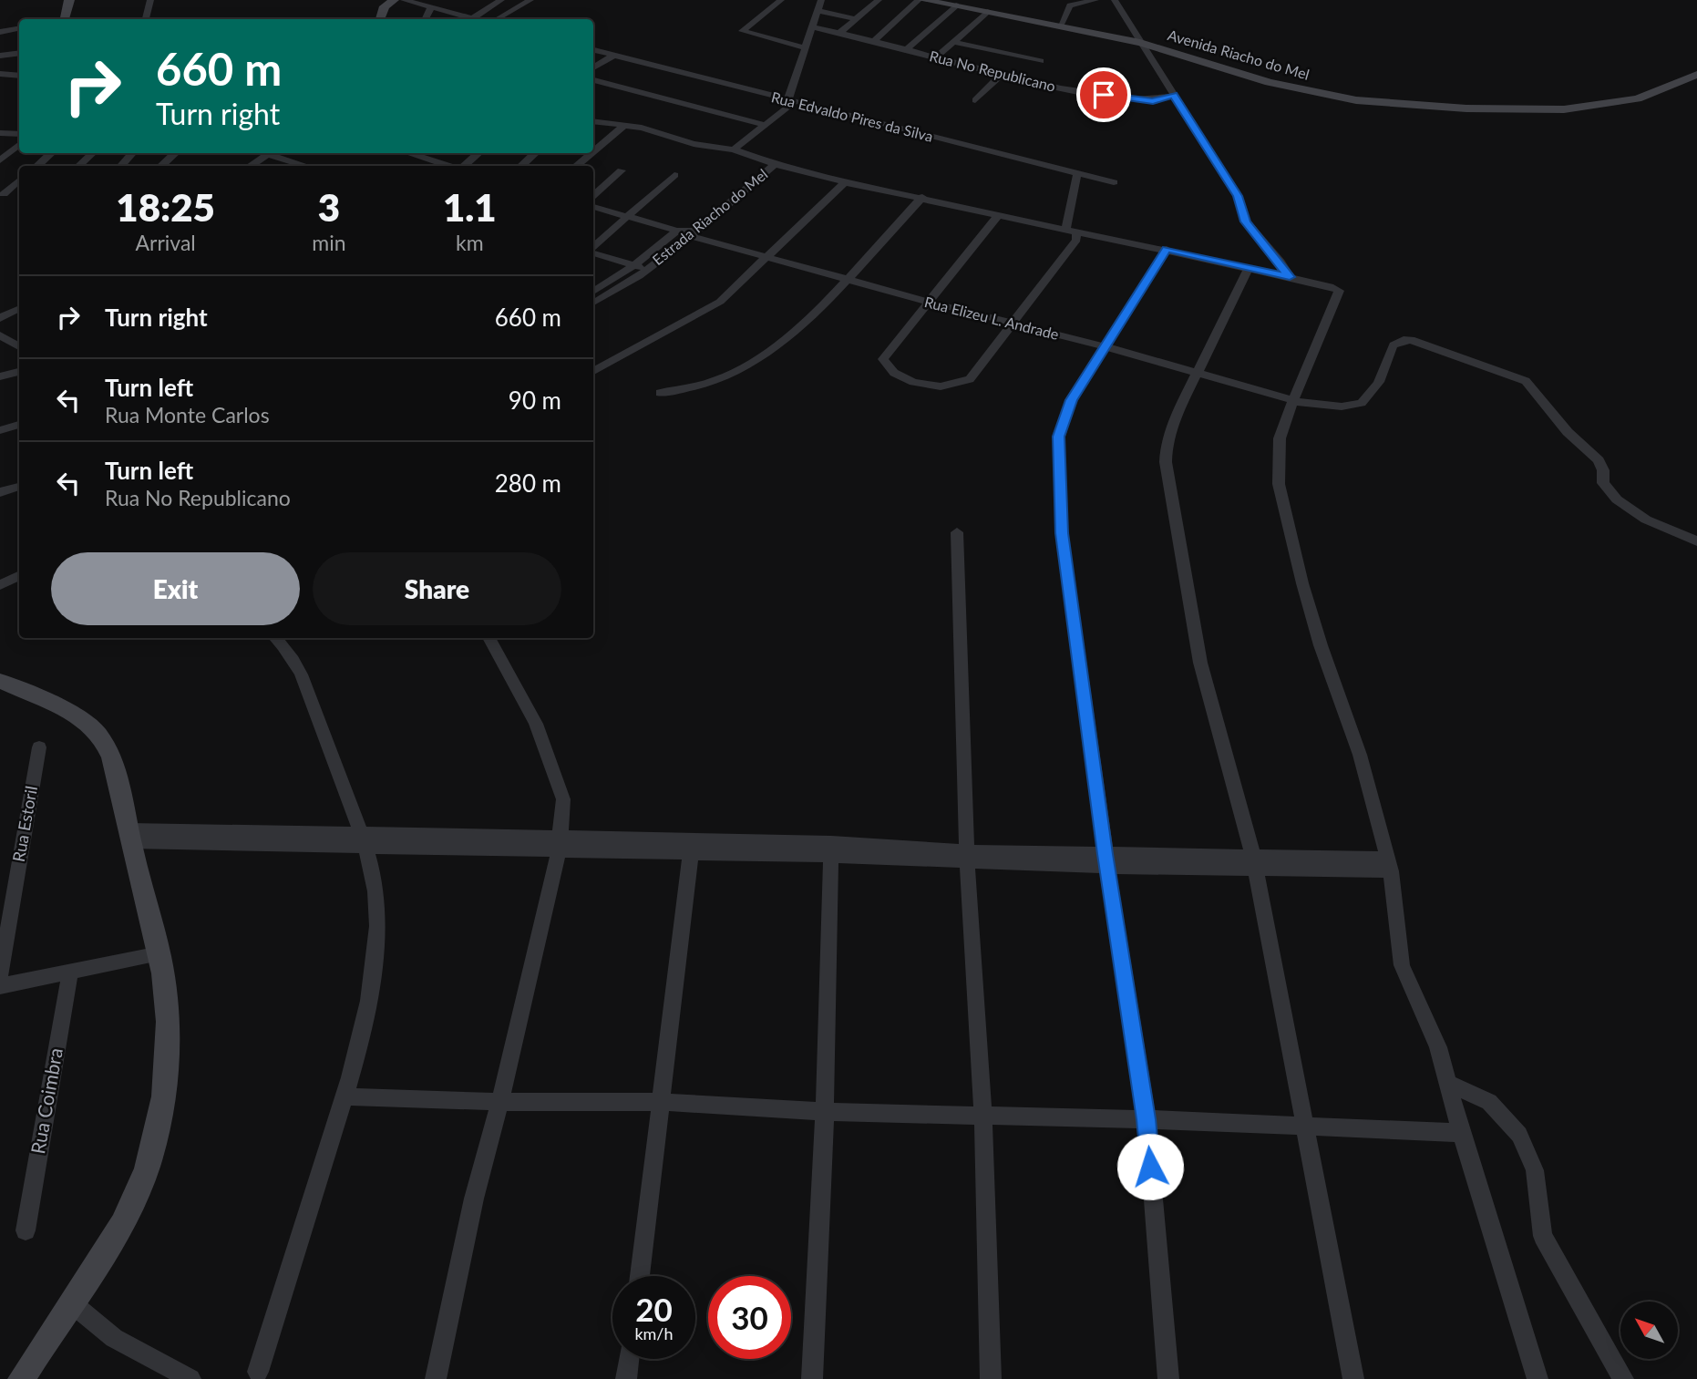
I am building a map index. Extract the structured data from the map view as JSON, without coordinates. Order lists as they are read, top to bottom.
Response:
{
  "streets": {
    "street": [
      "Avenida Riacho do Mel",
      "Rua No Republicano",
      "Rua Edvaldo Pires da Silva",
      "Estrada Riacho do Mel",
      "Rua Elizeu L. Andrade",
      "Rua Estoril",
      "Rua Coimbra"
    ]
  },
  "crossings": [
    ["Estrada Riacho do Mel", "Rua Elizeu L. Andrade"]
  ],
  "north": "top left",
  "page": {
    "turn": ["660 m", "Turn right"],
    "eta": [
      "18:25",
      "Arrival",
      "3",
      "min",
      "1.1",
      "km"
    ],
    "list": [
      {
        "name": "Turn right",
        "value": "660 m"
      },
      {
        "name": "Turn left",
        "note": "Rua Monte Carlos",
        "value": "90 m"
      },
      {
        "name": "Turn left",
        "note": "Rua No Republicano",
        "value": "280 m"
      }
    ],
    "buttons": ["Exit", "Share"],
    "speed": "20 km/h",
    "limit": "30"
  }
}
